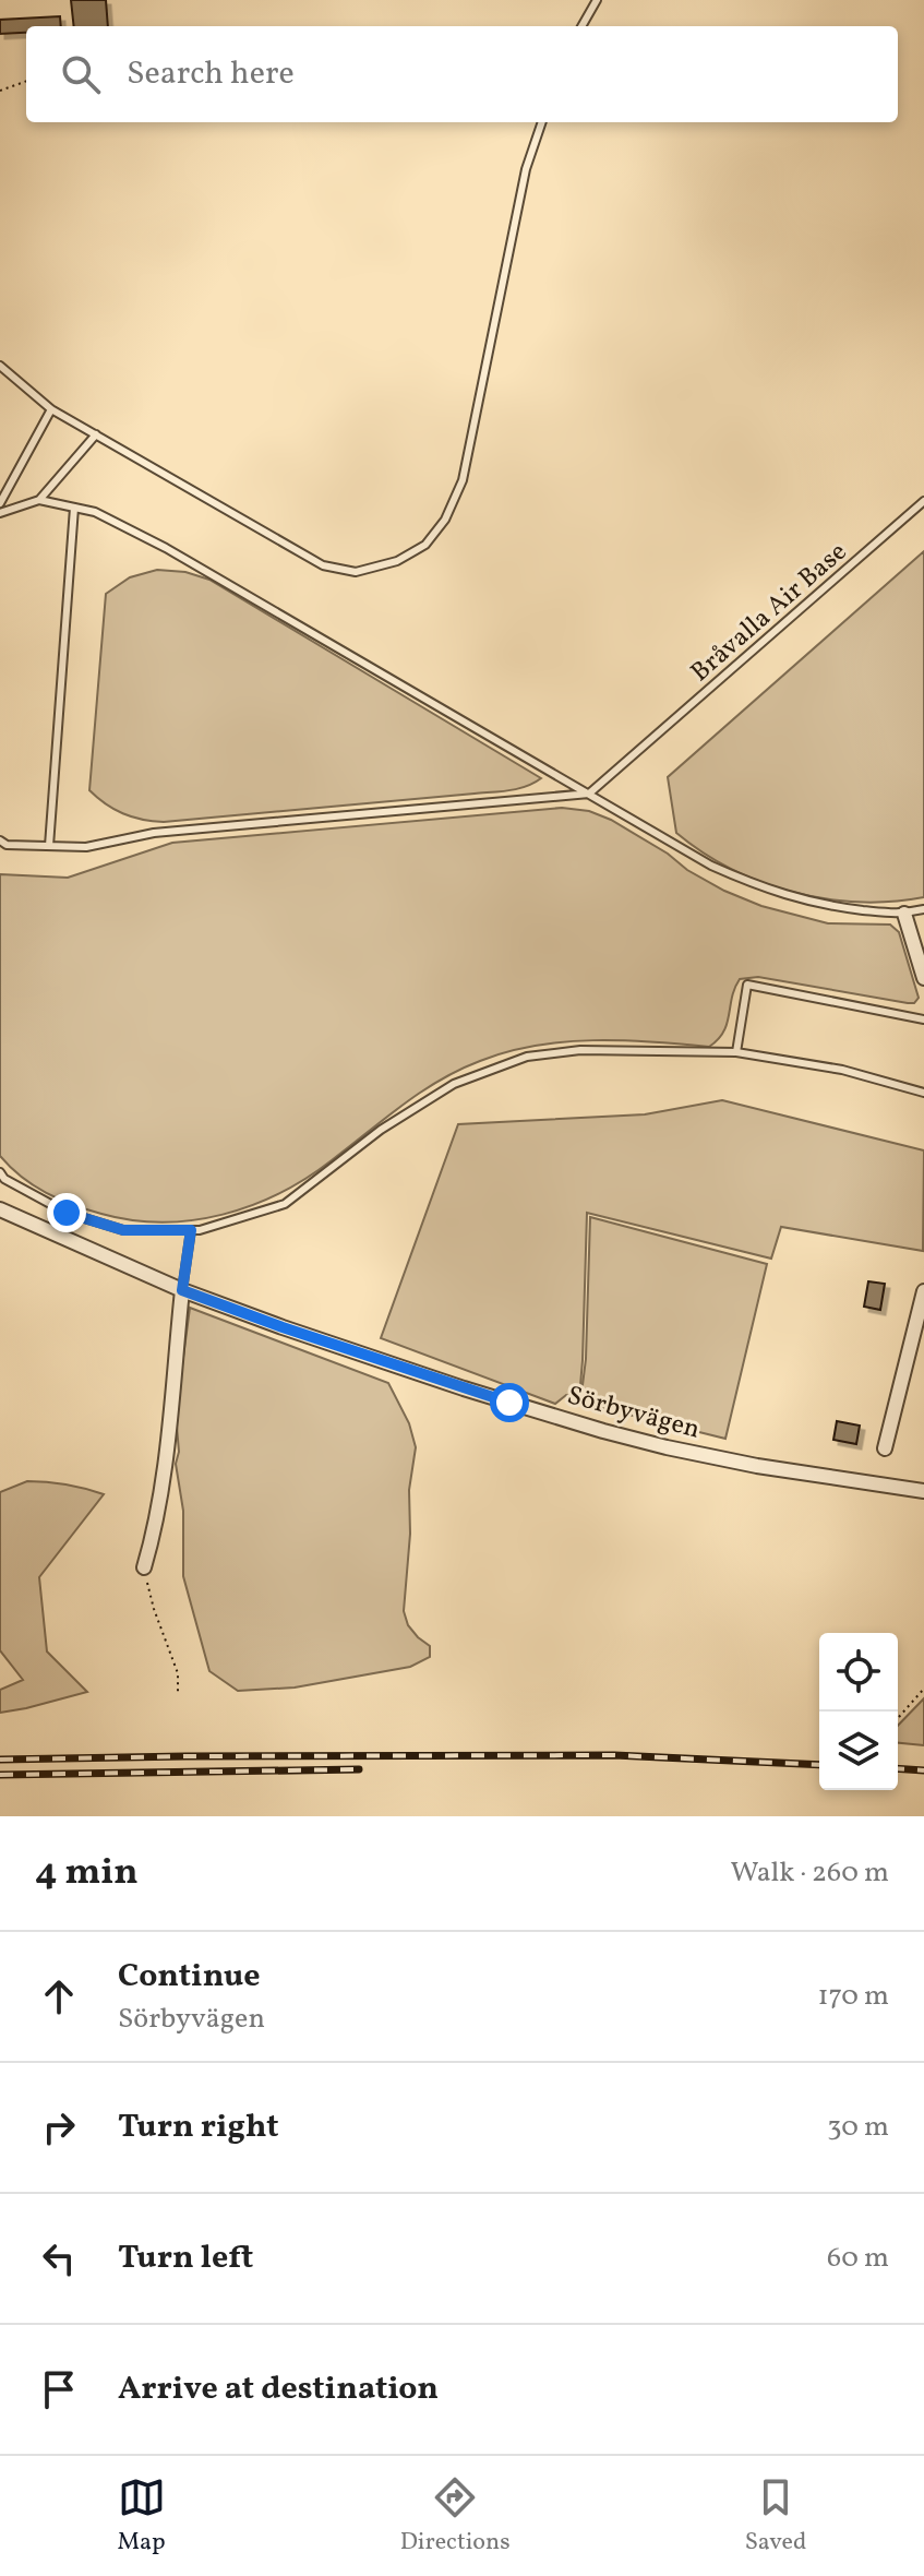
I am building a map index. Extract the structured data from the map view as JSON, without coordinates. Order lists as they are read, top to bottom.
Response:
{
  "streets": {
    "street": ["Sörbyvägen"],
    "lane": ["Bråvalla Air Base"]
  },
  "page": {
    "search": "Search here",
    "heading": ["4 min", "Walk · 260 m"],
    "list": [
      ["Continue", "Sörbyvägen", "170 m"],
      ["Turn right", "30 m"],
      ["Turn left", "60 m"],
      "Arrive at destination"
    ],
    "nav": ["Map", "Directions", "Saved"]
  }
}
